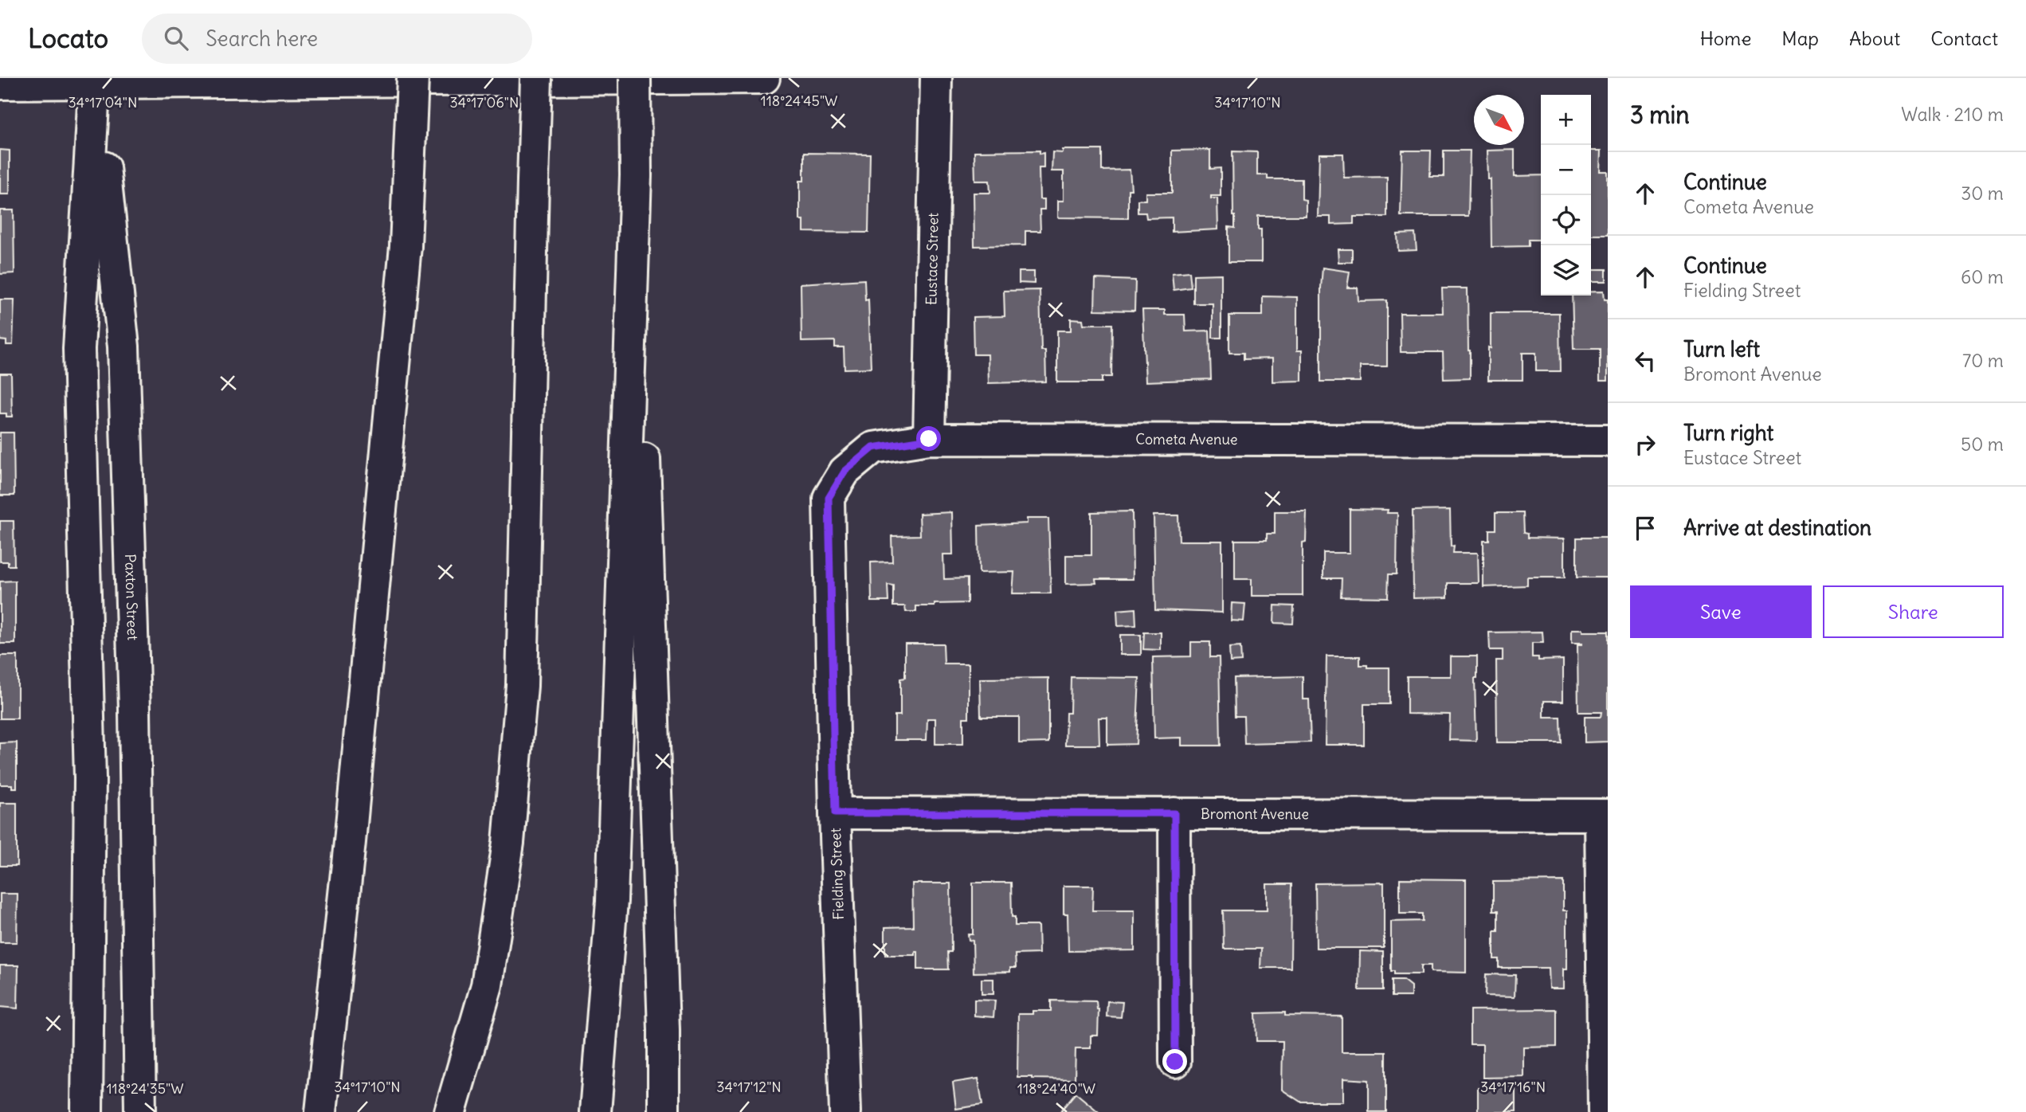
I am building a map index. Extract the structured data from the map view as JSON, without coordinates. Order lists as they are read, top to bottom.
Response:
{
  "streets": {
    "main road": [
      "Eustace Street",
      "Cometa Avenue",
      "Paxton Street",
      "Bromont Avenue",
      "Fielding Street"
    ]
  },
  "crossings": [
    ["Eustace Street", "Cometa Avenue"],
    ["Cometa Avenue", "Fielding Street"],
    ["Bromont Avenue", "Fielding Street"]
  ],
  "north": "bottom right",
  "page": {
    "header": "Locato",
    "search": "Search here",
    "nav": [
      "Home",
      "Map",
      "About",
      "Contact"
    ],
    "heading": ["3 min", "Walk · 210 m"],
    "map_buttons": ["+", "−"],
    "list": [
      ["Continue", "Cometa Avenue", "30 m"],
      ["Continue", "Fielding Street", "60 m"],
      ["Turn left", "Bromont Avenue", "70 m"],
      ["Turn right", "Eustace Street", "50 m"],
      "Arrive at destination"
    ],
    "buttons": ["Save", "Share"]
  },
  "coordinates": [
    "118°24'45\"W",
    "34°17'04\"N",
    "34°17'06\"N",
    "34°17'10\"N",
    "34°17'12\"N",
    "34°17'16\"N",
    "118°24'35\"W",
    "118°24'40\"W"
  ]
}
